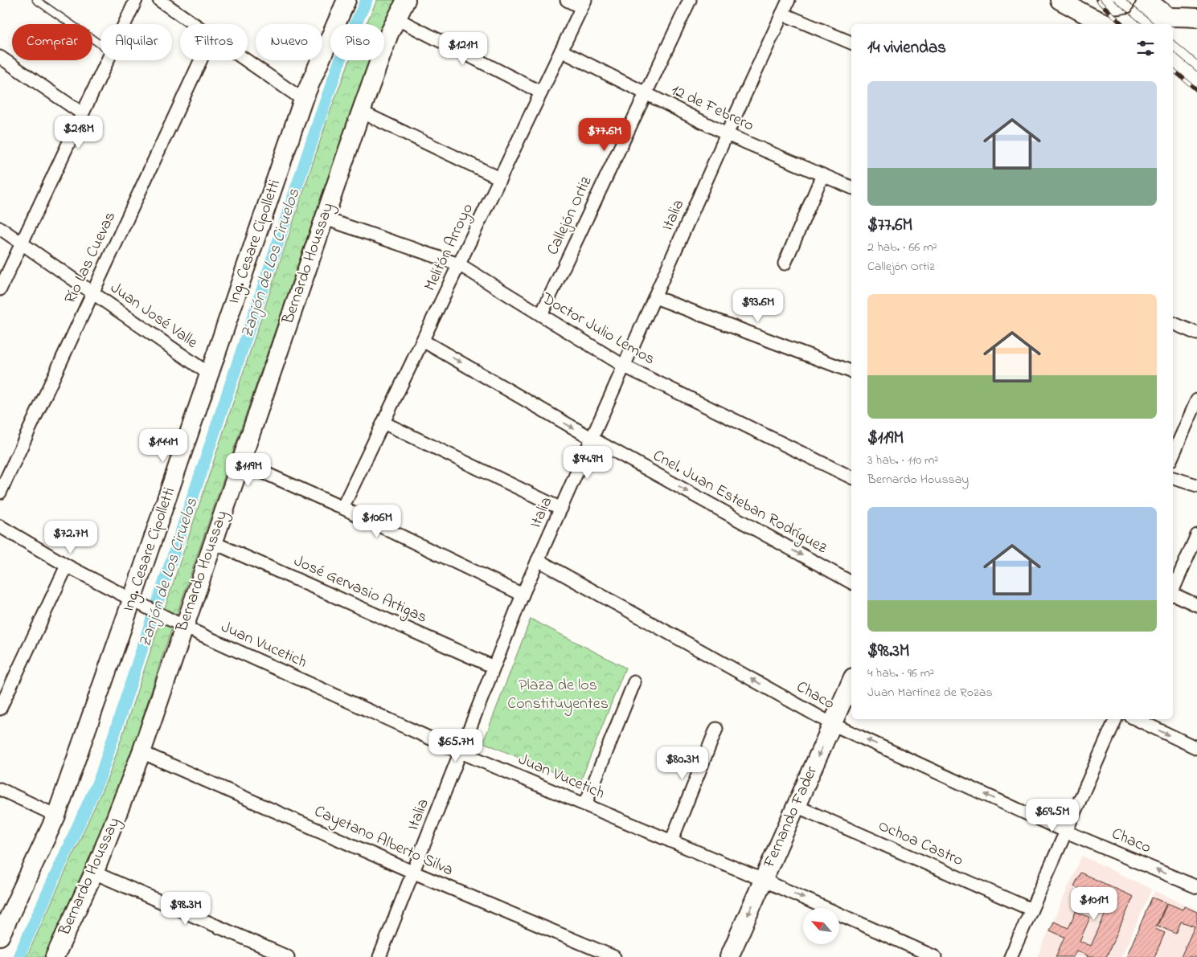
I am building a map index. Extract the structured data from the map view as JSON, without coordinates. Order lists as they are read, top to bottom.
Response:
{
  "streets": {
    "street": [
      "12 de Febrero",
      "Italia",
      "Callejón Ortiz",
      "Ing. Cesare Cipolletti",
      "Melitón Arroyo",
      "Río Las Cuevas",
      "Bernardo Houssay",
      "Juan José Valle",
      "Doctor Julio Lemos",
      "Cnel. Juan Esteban Rodríguez",
      "José Gervasio Artigas",
      "Juan Vucetich",
      "Chaco",
      "Fernando Fader",
      "Cayetano Alberto Silva",
      "Ochoa Castro"
    ]
  },
  "crossings": [
    ["12 de Febrero", "Italia"],
    ["12 de Febrero", "Callejón Ortiz"],
    ["12 de Febrero", "Melitón Arroyo"],
    ["Italia", "Doctor Julio Lemos"],
    ["Italia", "Cnel. Juan Esteban Rodríguez"],
    ["Italia", "José Gervasio Artigas"],
    ["Italia", "Juan Vucetich"],
    ["Italia", "Chaco"],
    ["Italia", "Cayetano Alberto Silva"],
    ["Callejón Ortiz", "Doctor Julio Lemos"],
    ["Ing. Cesare Cipolletti", "Juan José Valle"],
    ["Ing. Cesare Cipolletti", "Juan Vucetich"],
    ["Melitón Arroyo", "Doctor Julio Lemos"],
    ["Melitón Arroyo", "Cnel. Juan Esteban Rodríguez"],
    ["Río Las Cuevas", "Juan José Valle"],
    ["Bernardo Houssay", "Doctor Julio Lemos"],
    ["Bernardo Houssay", "José Gervasio Artigas"],
    ["Bernardo Houssay", "Juan Vucetich"],
    ["Bernardo Houssay", "Cayetano Alberto Silva"],
    ["Juan Vucetich", "Fernando Fader"],
    ["Chaco", "Fernando Fader"],
    ["Fernando Fader", "Ochoa Castro"]
  ],
  "one_way": ["Chaco", "Fernando Fader"],
  "water": ["Zanjón de Los Ciruelos"],
  "parks": ["Plaza de los Constituyentes"],
  "north": "top left",
  "page": {
    "chip": [
      "Comprar",
      "Alquilar",
      "Filtros",
      "Nuevo",
      "Piso"
    ],
    "heading": "14 viviendas",
    "price": [
      "$121M",
      "$218M",
      "$77.6M",
      "$93.6M",
      "$144M",
      "$94.9M",
      "$119M",
      "$106M",
      "$72.7M",
      "$65.7M",
      "$80.3M",
      "$69.5M",
      "$101M",
      "$98.3M"
    ],
    "list": [
      {
        "name": "$77.6M",
        "note": "2 hab. · 66 m² · Callejón Ortiz"
      },
      {
        "name": "$119M",
        "note": "3 hab. · 110 m² · Bernardo Houssay"
      },
      {
        "name": "$98.3M",
        "note": "4 hab. · 96 m² · Juan Martínez de Rozas"
      }
    ]
  }
}
